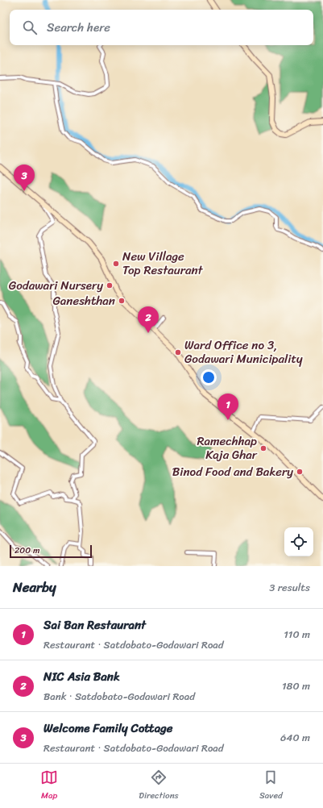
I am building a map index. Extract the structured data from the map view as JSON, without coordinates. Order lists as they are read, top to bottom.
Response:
{
  "places": [
    "New Village Top Restaurant",
    "Godawari Nursery",
    "Ganeshthan",
    "Ward Office no 3, Godawari Municipality",
    "Ramechhap Kaja Ghar",
    "Binod Food and Bakery"
  ],
  "scale_bar": "200 m",
  "page": {
    "search": "Search here",
    "pins": ["3", "2", "1"],
    "scale": "200 m",
    "heading": ["Nearby", "3 results"],
    "list": [
      {
        "mark": "1",
        "name": "Sai Ban Restaurant",
        "note": "Restaurant · Satdobato-Godawari Road",
        "value": "110 m"
      },
      {
        "mark": "2",
        "name": "NIC Asia Bank",
        "note": "Bank · Satdobato-Godawari Road",
        "value": "180 m"
      },
      {
        "mark": "3",
        "name": "Welcome Family Cottage",
        "note": "Restaurant · Satdobato-Godawari Road",
        "value": "640 m"
      }
    ],
    "nav": ["Map", "Directions", "Saved"]
  }
}
